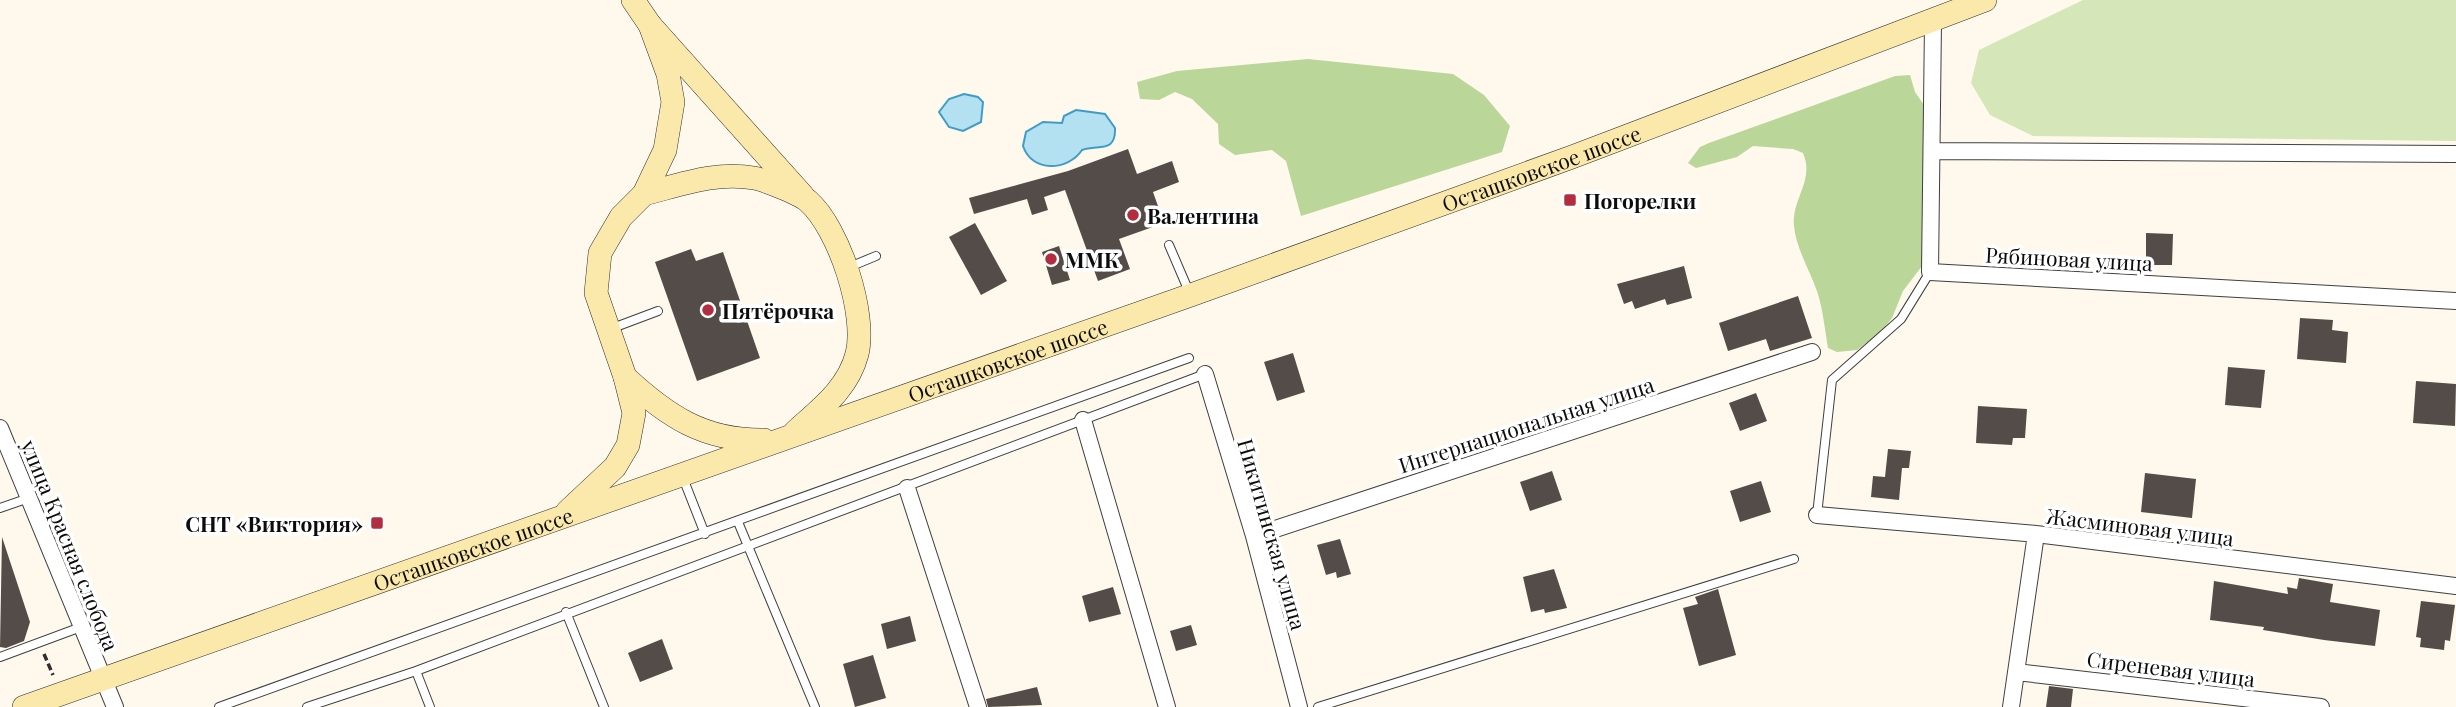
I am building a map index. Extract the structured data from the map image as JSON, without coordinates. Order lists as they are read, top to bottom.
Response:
{
  "streets": {
    "main road": ["Осташковское шоссе"],
    "street": [
      "Рябиновая улица",
      "Интернациональная улица",
      "Жасминовая улица",
      "Никитинская улица",
      "улица Красная слобода",
      "Сиреневая улица"
    ]
  },
  "crossings": [
    ["Осташковское шоссе", "улица Красная слобода"],
    ["Интернациональная улица", "Никитинская улица"]
  ],
  "places": {
    "transit": ["Погорелки", "СНТ «Виктория»"],
    "other": ["Валентина", "ММК", "Пятёрочка"]
  }
}
